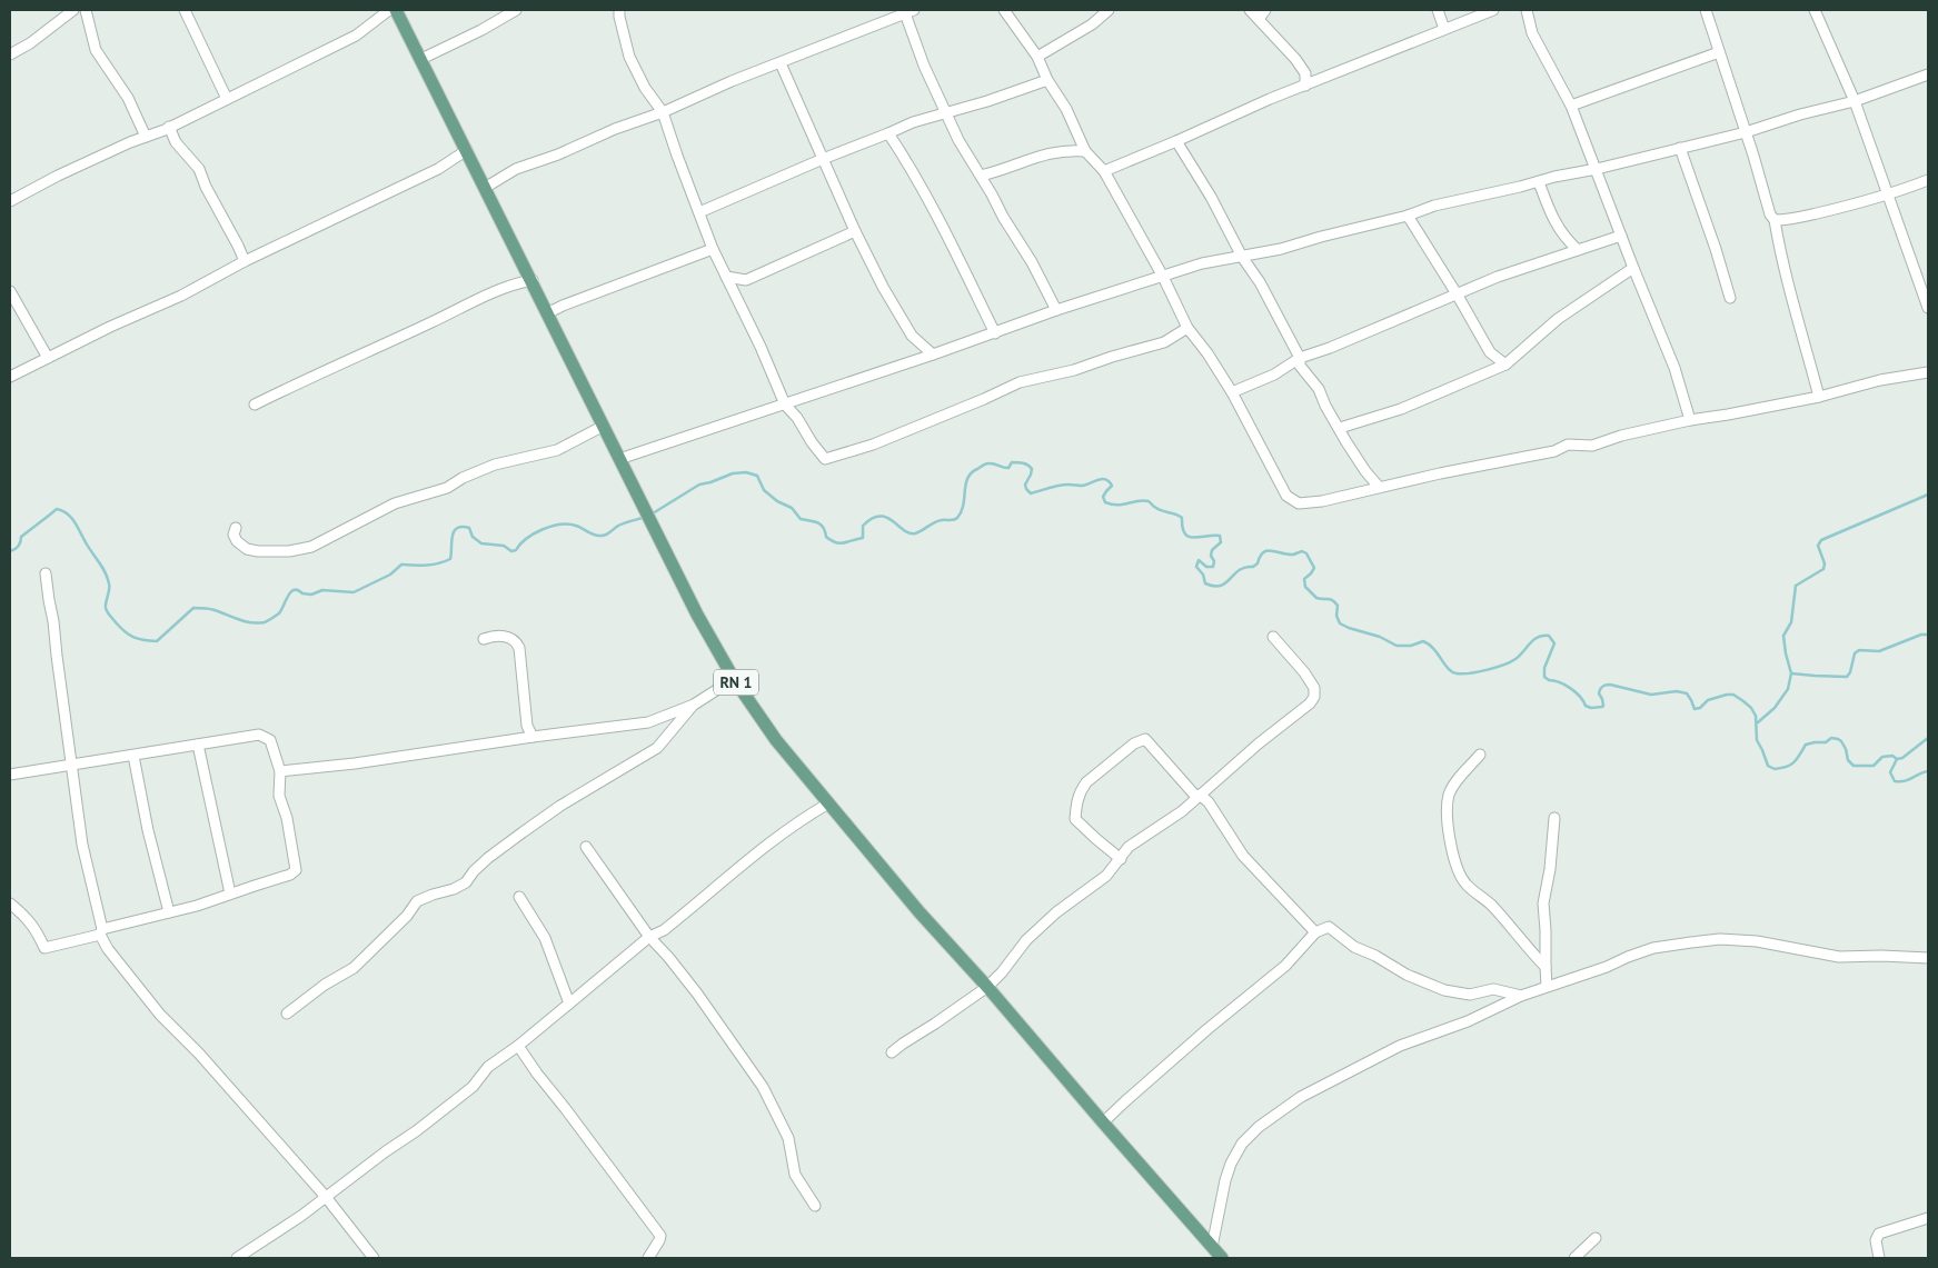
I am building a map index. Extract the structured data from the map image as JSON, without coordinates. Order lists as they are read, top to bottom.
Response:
{
  "streets": {
    "main road": ["RN 1"]
  }
}
